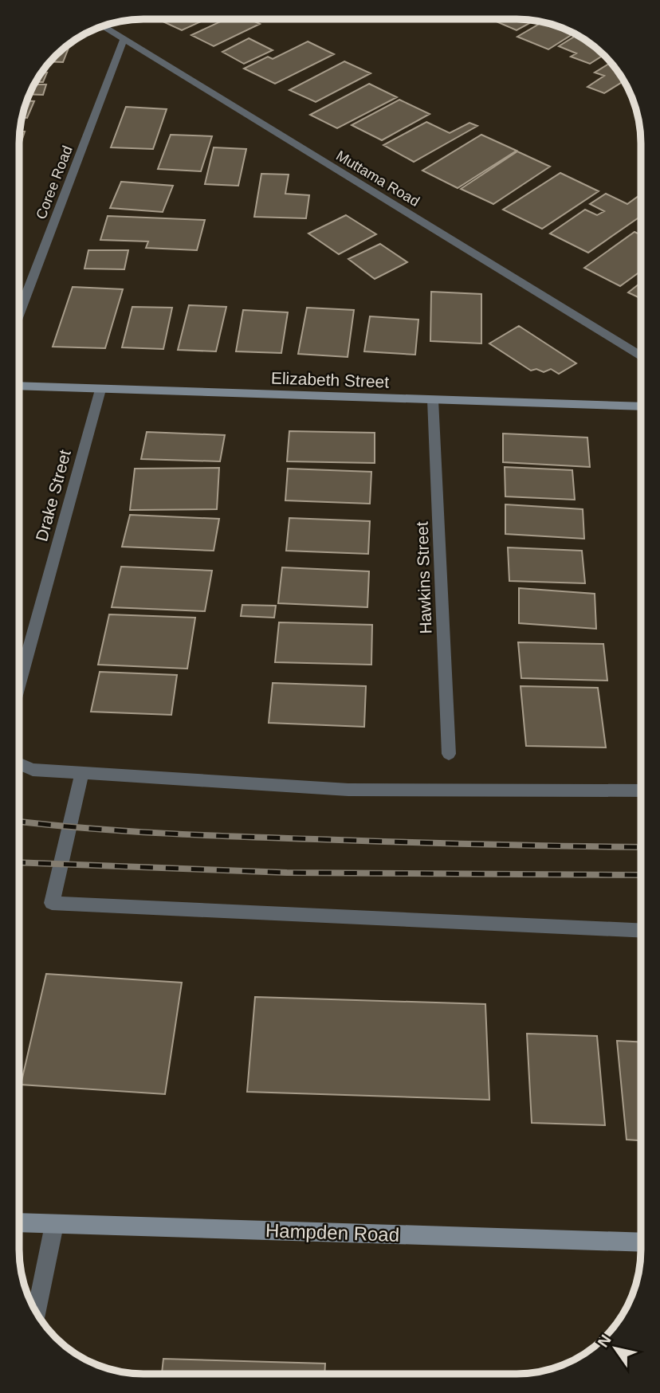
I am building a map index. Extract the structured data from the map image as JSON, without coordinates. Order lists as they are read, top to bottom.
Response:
{
  "streets": {
    "street": [
      "Muttama Road",
      "Coree Road",
      "Elizabeth Street",
      "Drake Street",
      "Hawkins Street",
      "Hampden Road"
    ]
  },
  "crossings": [
    ["Muttama Road", "Coree Road"],
    ["Elizabeth Street", "Drake Street"],
    ["Elizabeth Street", "Hawkins Street"]
  ],
  "north": "top left"
}
